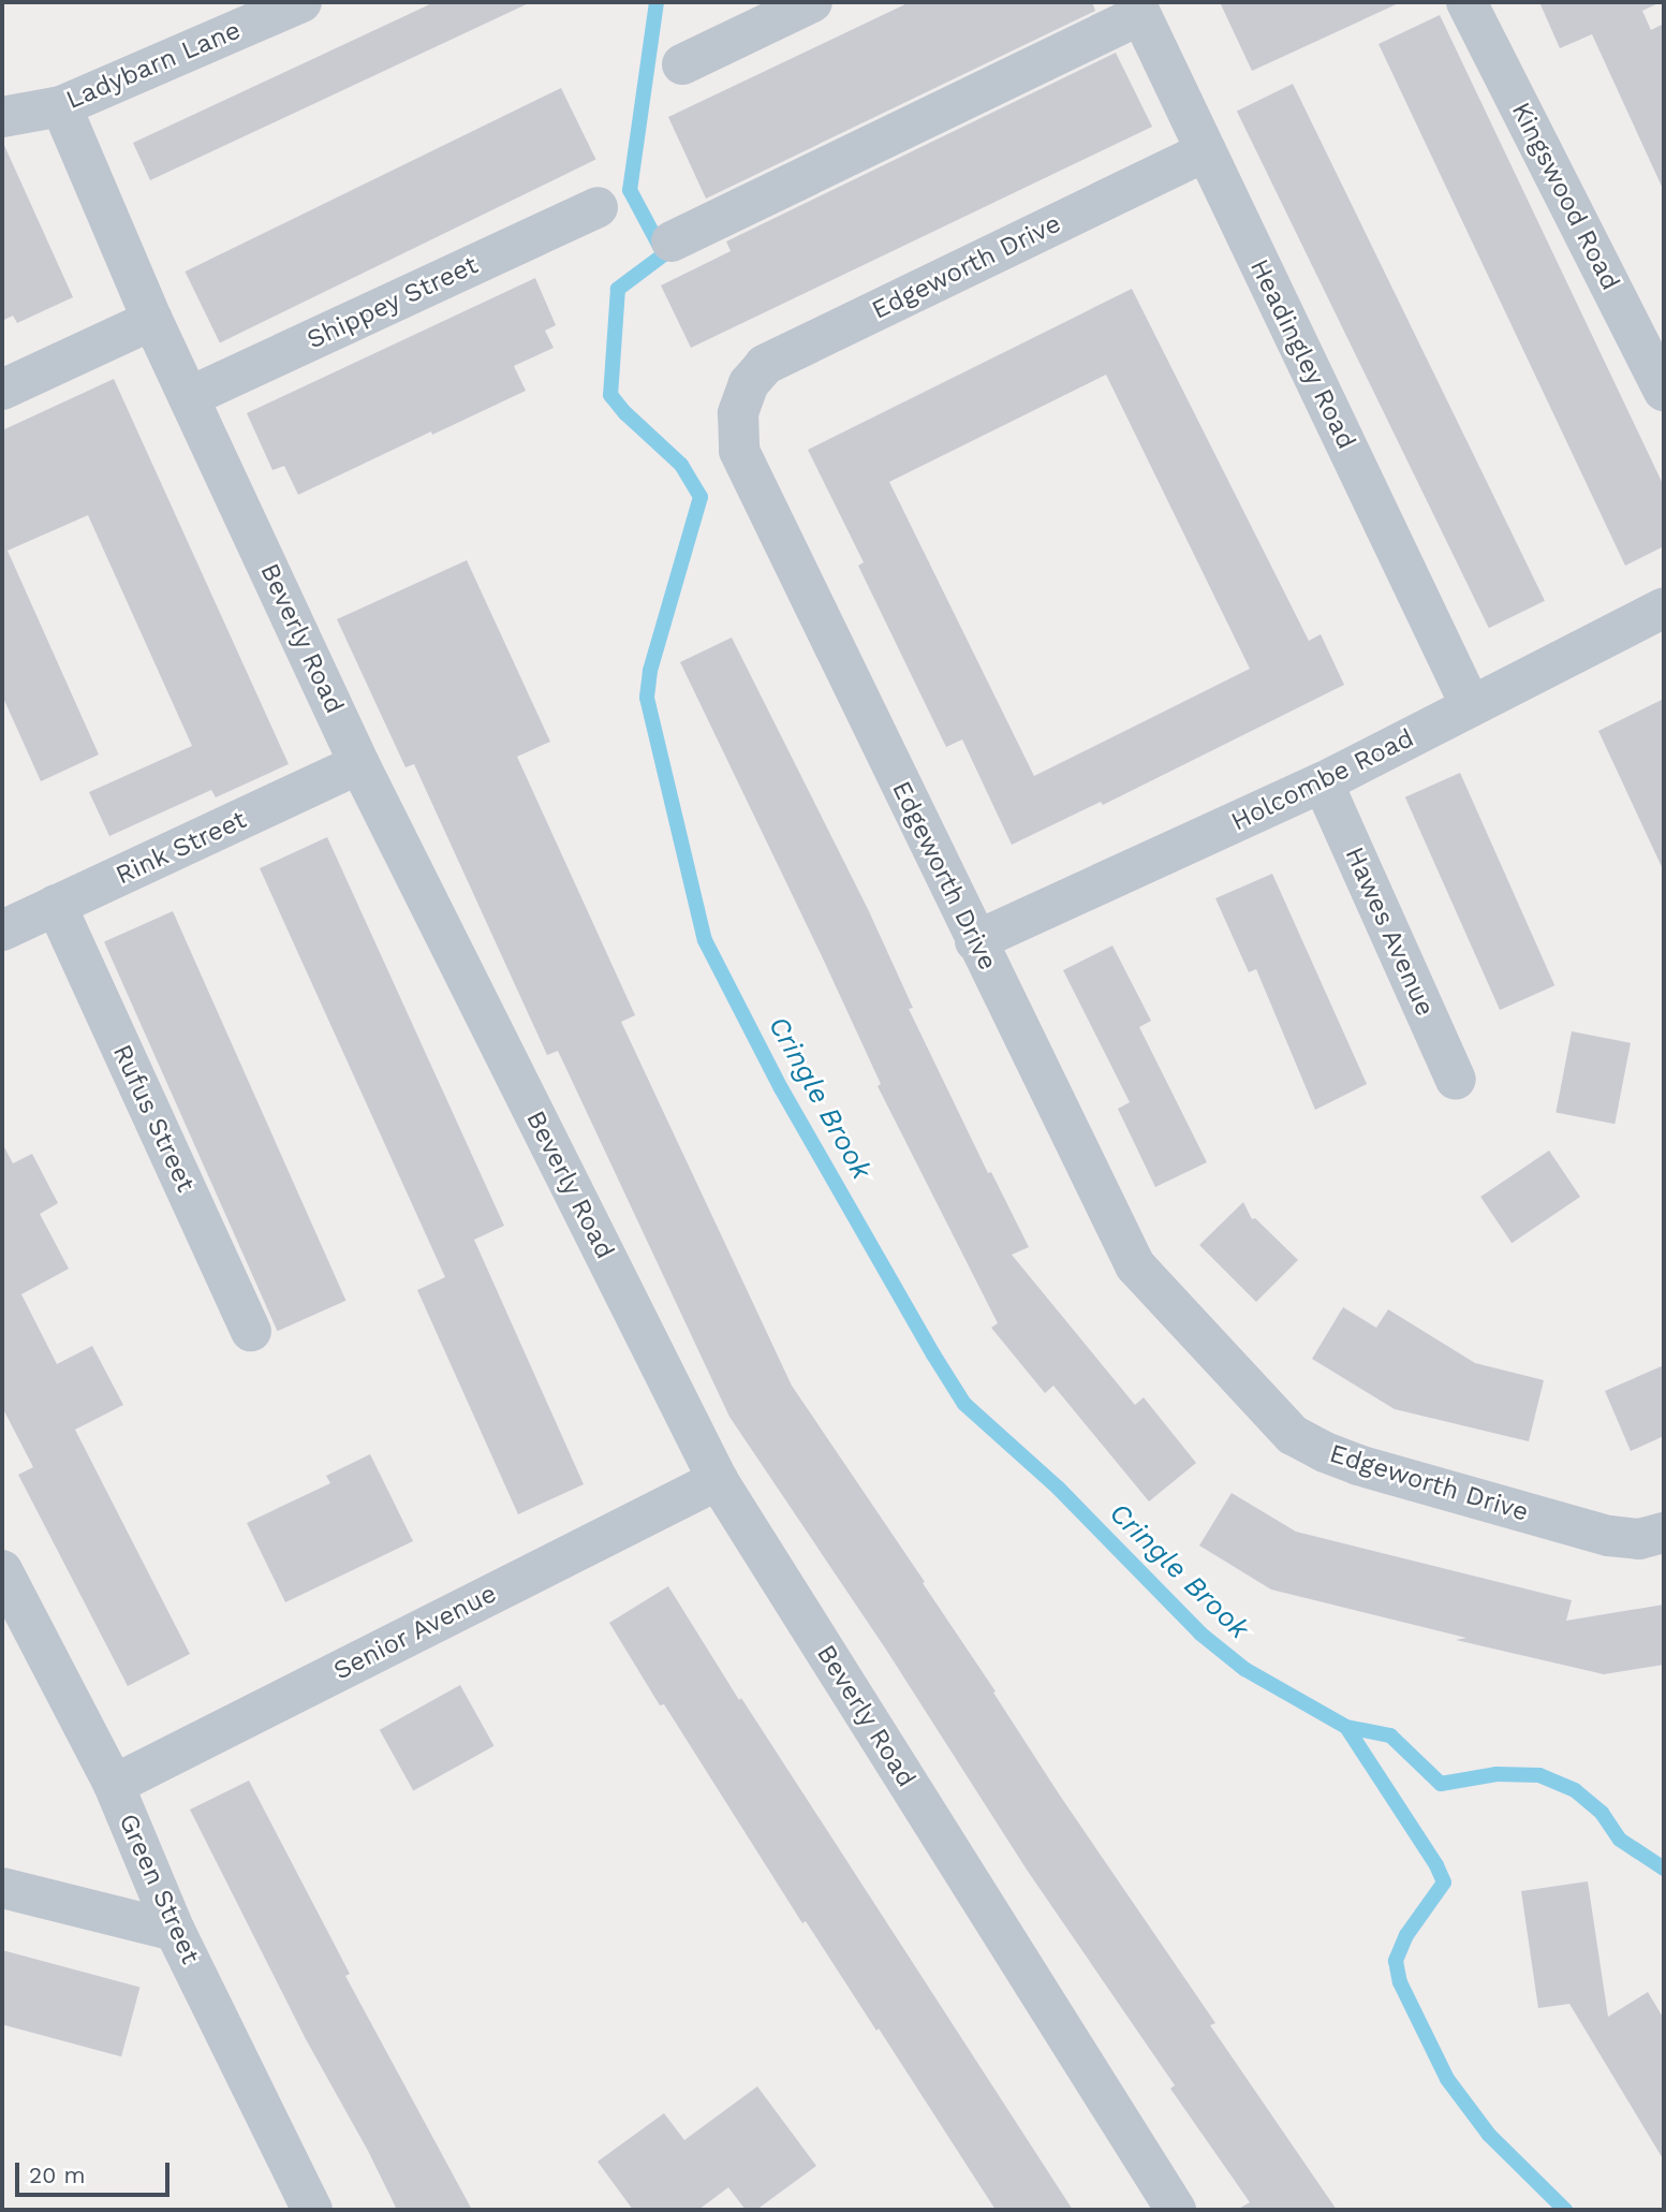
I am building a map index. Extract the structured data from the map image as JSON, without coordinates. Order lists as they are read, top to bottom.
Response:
{
  "streets": {
    "street": [
      "Ladybarn Lane",
      "Kingswood Road",
      "Edgeworth Drive",
      "Shippey Street",
      "Headingley Road",
      "Beverly Road",
      "Holcombe Road",
      "Rink Street",
      "Hawes Avenue",
      "Rufus Street",
      "Senior Avenue",
      "Green Street"
    ]
  },
  "crossings": [
    ["Ladybarn Lane", "Beverly Road"],
    ["Edgeworth Drive", "Headingley Road"],
    ["Edgeworth Drive", "Holcombe Road"],
    ["Shippey Street", "Beverly Road"],
    ["Headingley Road", "Holcombe Road"],
    ["Beverly Road", "Rink Street"],
    ["Beverly Road", "Senior Avenue"],
    ["Holcombe Road", "Hawes Avenue"],
    ["Rink Street", "Rufus Street"],
    ["Senior Avenue", "Green Street"]
  ],
  "water": ["Cringle Brook"],
  "scale_bar": "20 m"
}
